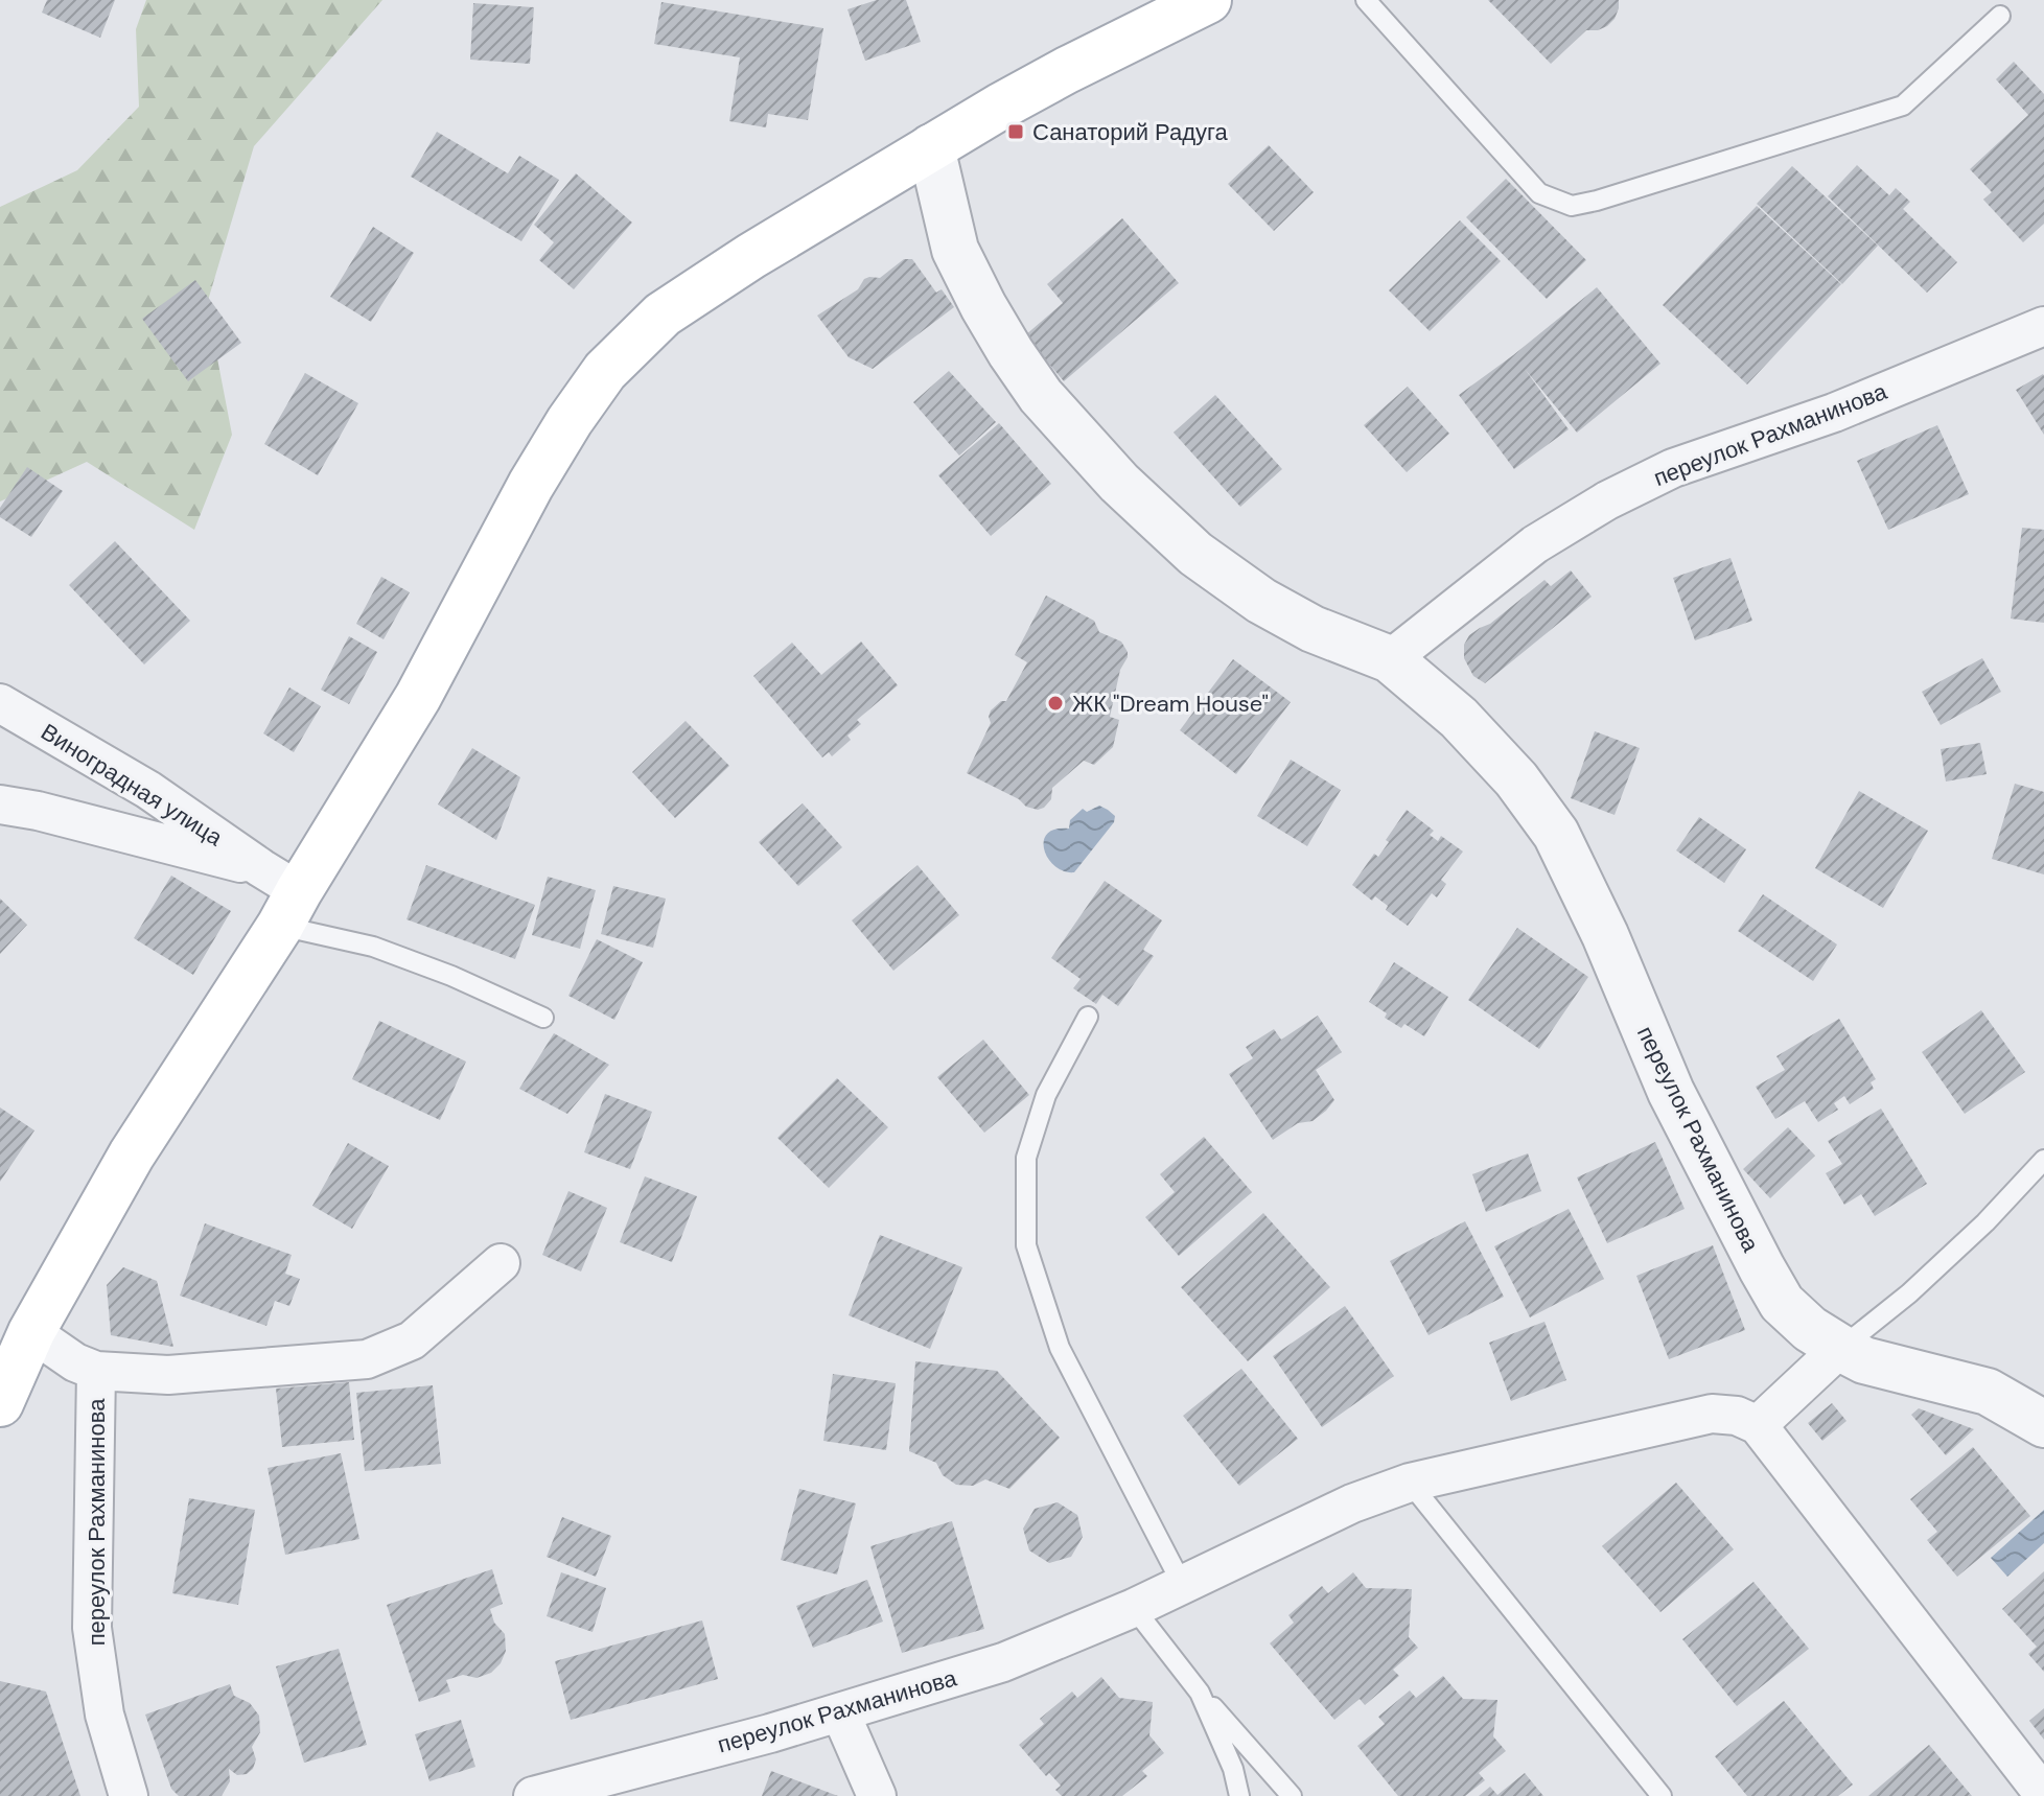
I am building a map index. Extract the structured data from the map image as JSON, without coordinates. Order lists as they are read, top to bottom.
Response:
{
  "streets": {
    "street": ["переулок Рахманинова", "Виноградная улица"]
  },
  "places": {
    "transit": ["Санаторий Радуга"],
    "other": ["ЖК \"Dream House\""]
  }
}
